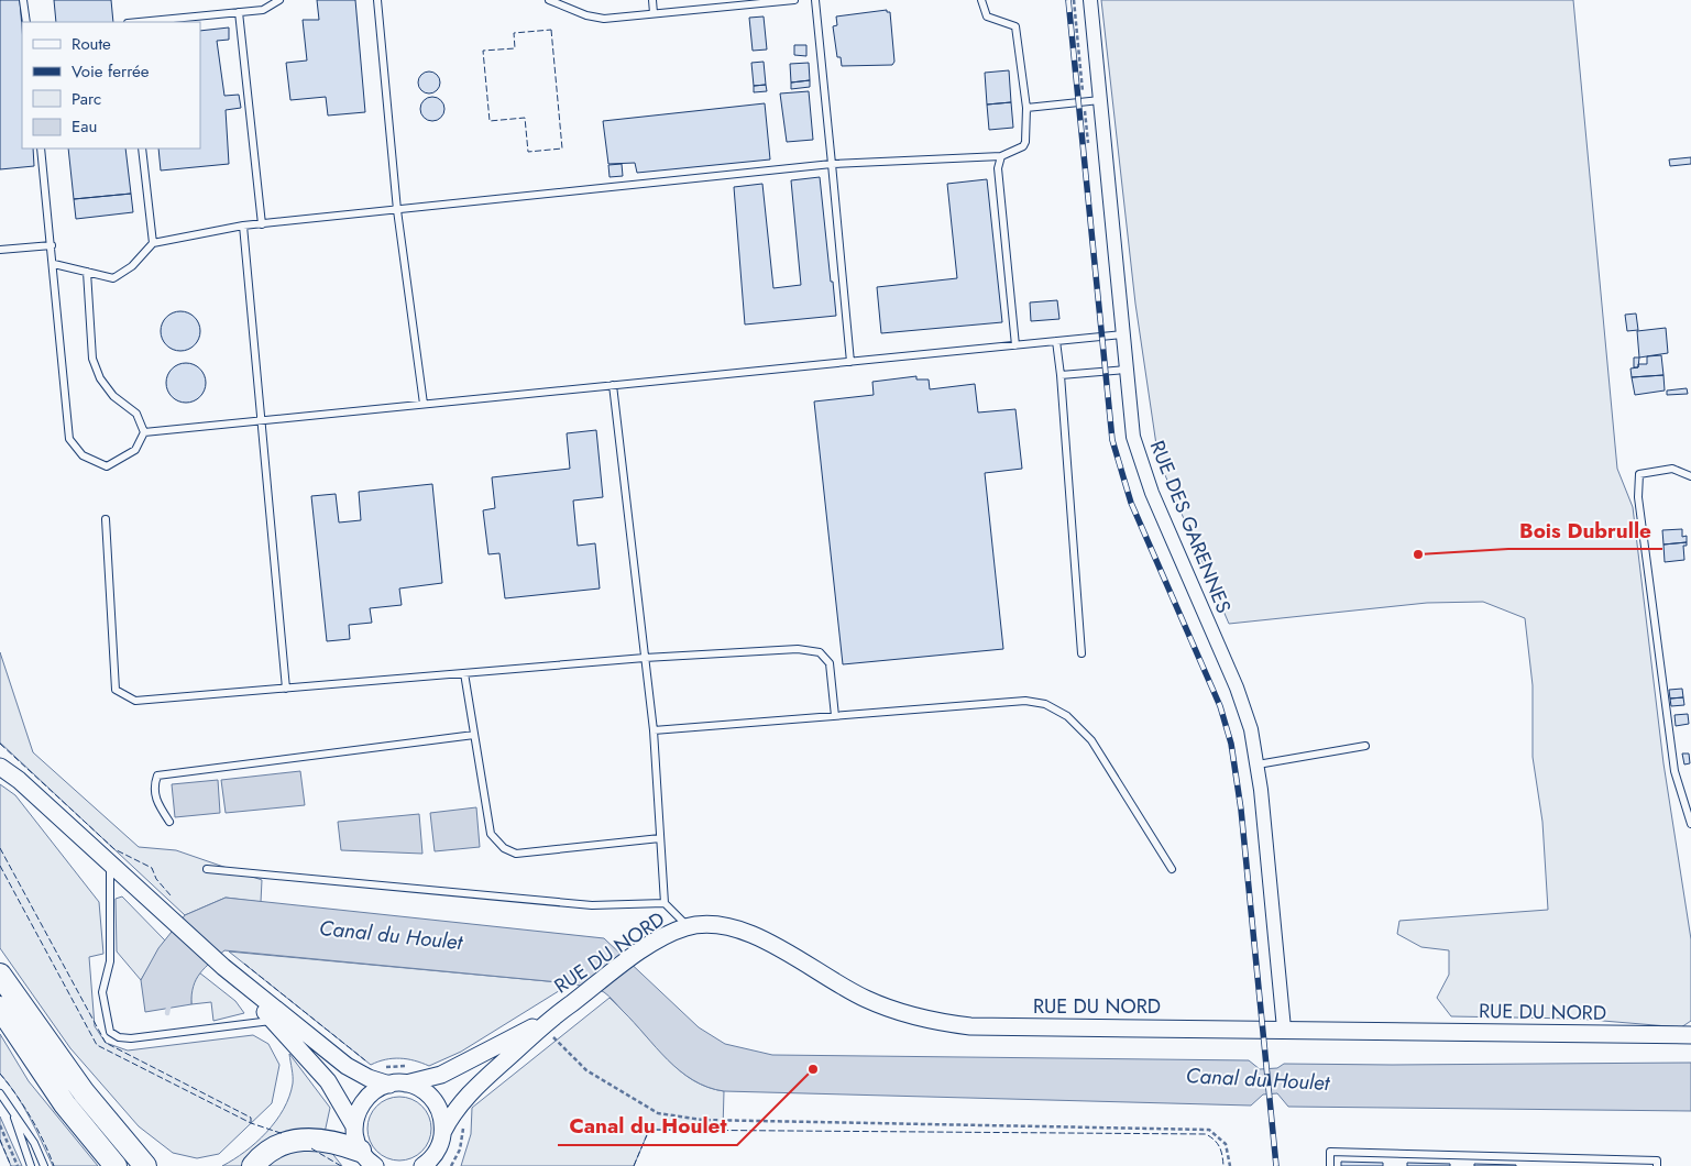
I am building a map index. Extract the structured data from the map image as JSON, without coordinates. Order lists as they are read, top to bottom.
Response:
{
  "streets": {
    "street": ["RUE DES GARENNES", "RUE DU NORD"]
  },
  "crossings": [
    ["RUE DES GARENNES", "RUE DU NORD"]
  ],
  "water": ["Canal du Houlet"],
  "places": ["Bois Dubrulle", "Canal du Houlet"],
  "legend": [
    "Route",
    "Voie ferrée",
    "Parc",
    "Eau"
  ]
}
